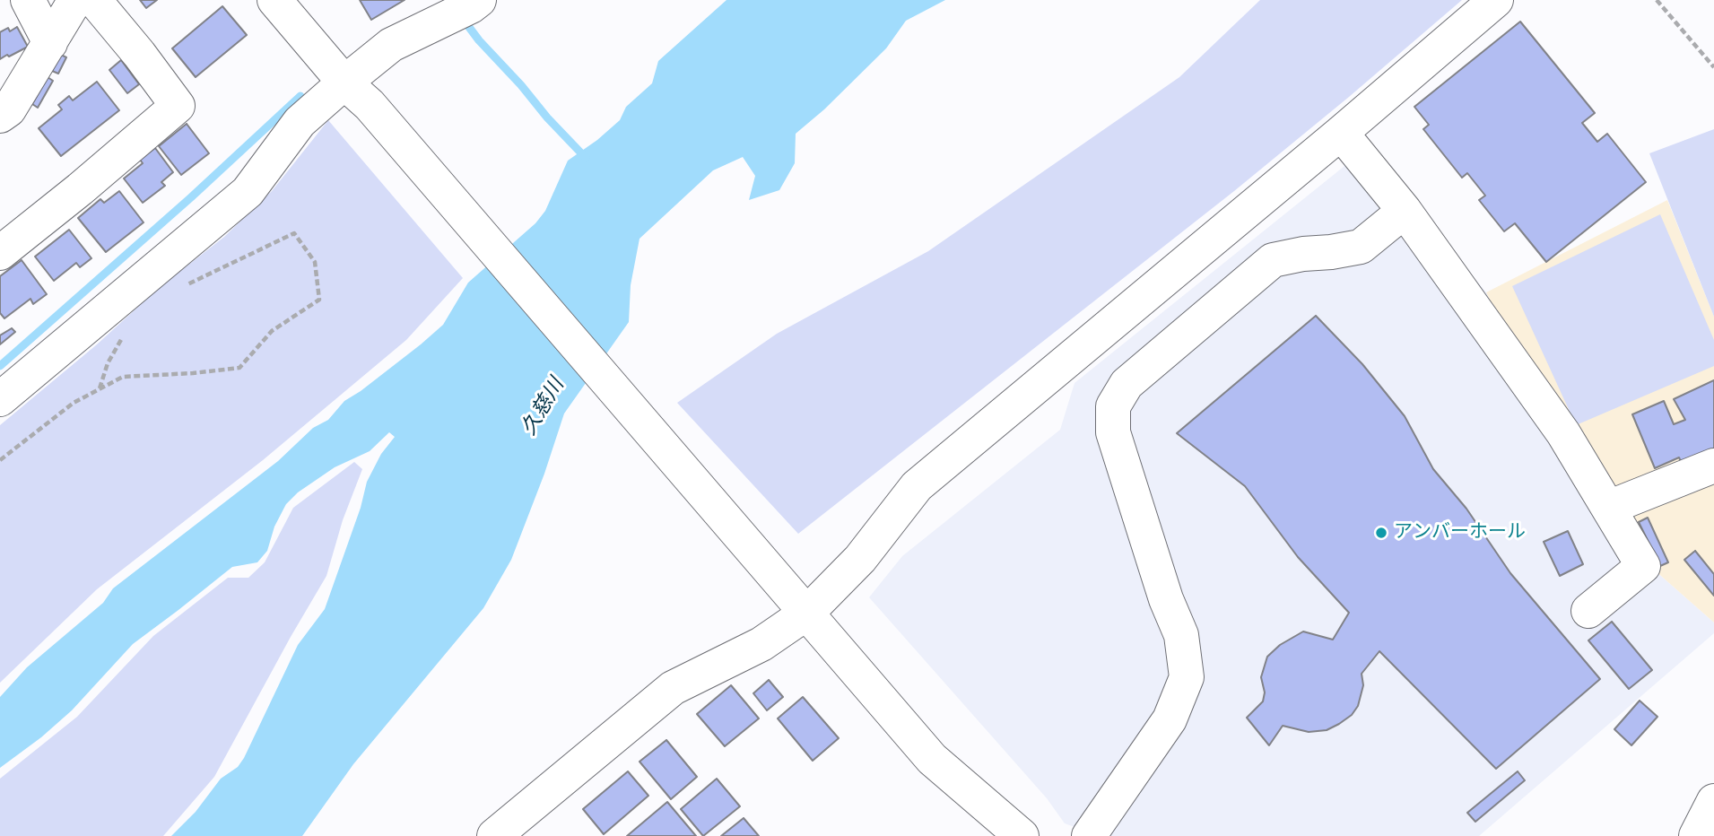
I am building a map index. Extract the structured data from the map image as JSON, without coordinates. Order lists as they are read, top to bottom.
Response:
{
  "water": ["久慈川"],
  "places": ["アンバーホール"]
}
